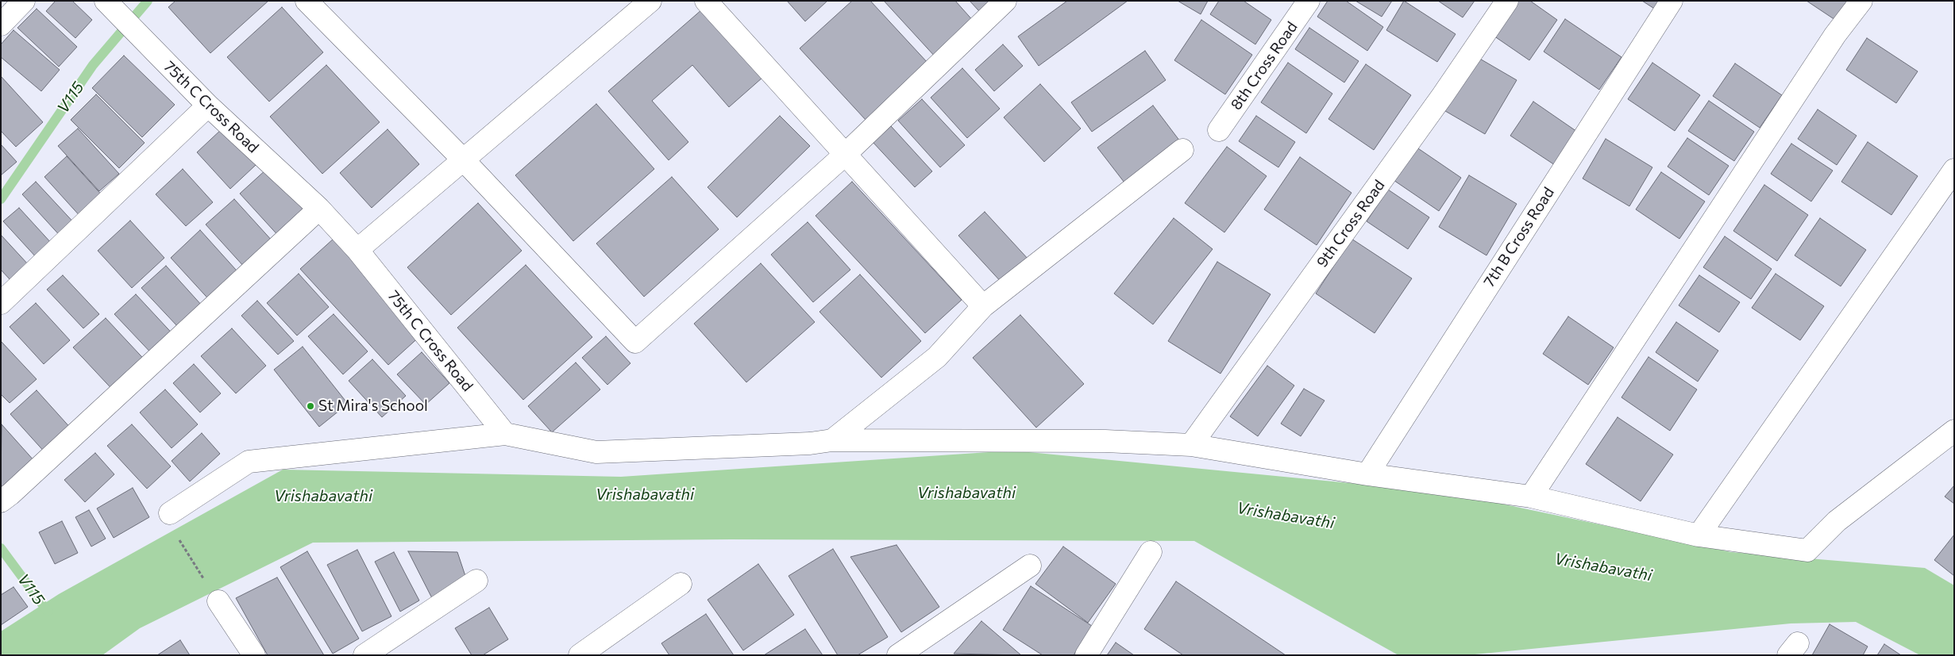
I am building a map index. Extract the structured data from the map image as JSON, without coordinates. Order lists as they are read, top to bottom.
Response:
{
  "streets": {
    "street": [
      "8th Cross Road",
      "75th C Cross Road",
      "9th Cross Road",
      "7th B Cross Road"
    ]
  },
  "water": ["V115", "Vrishabavathi"],
  "places": ["St Mira's School"]
}
